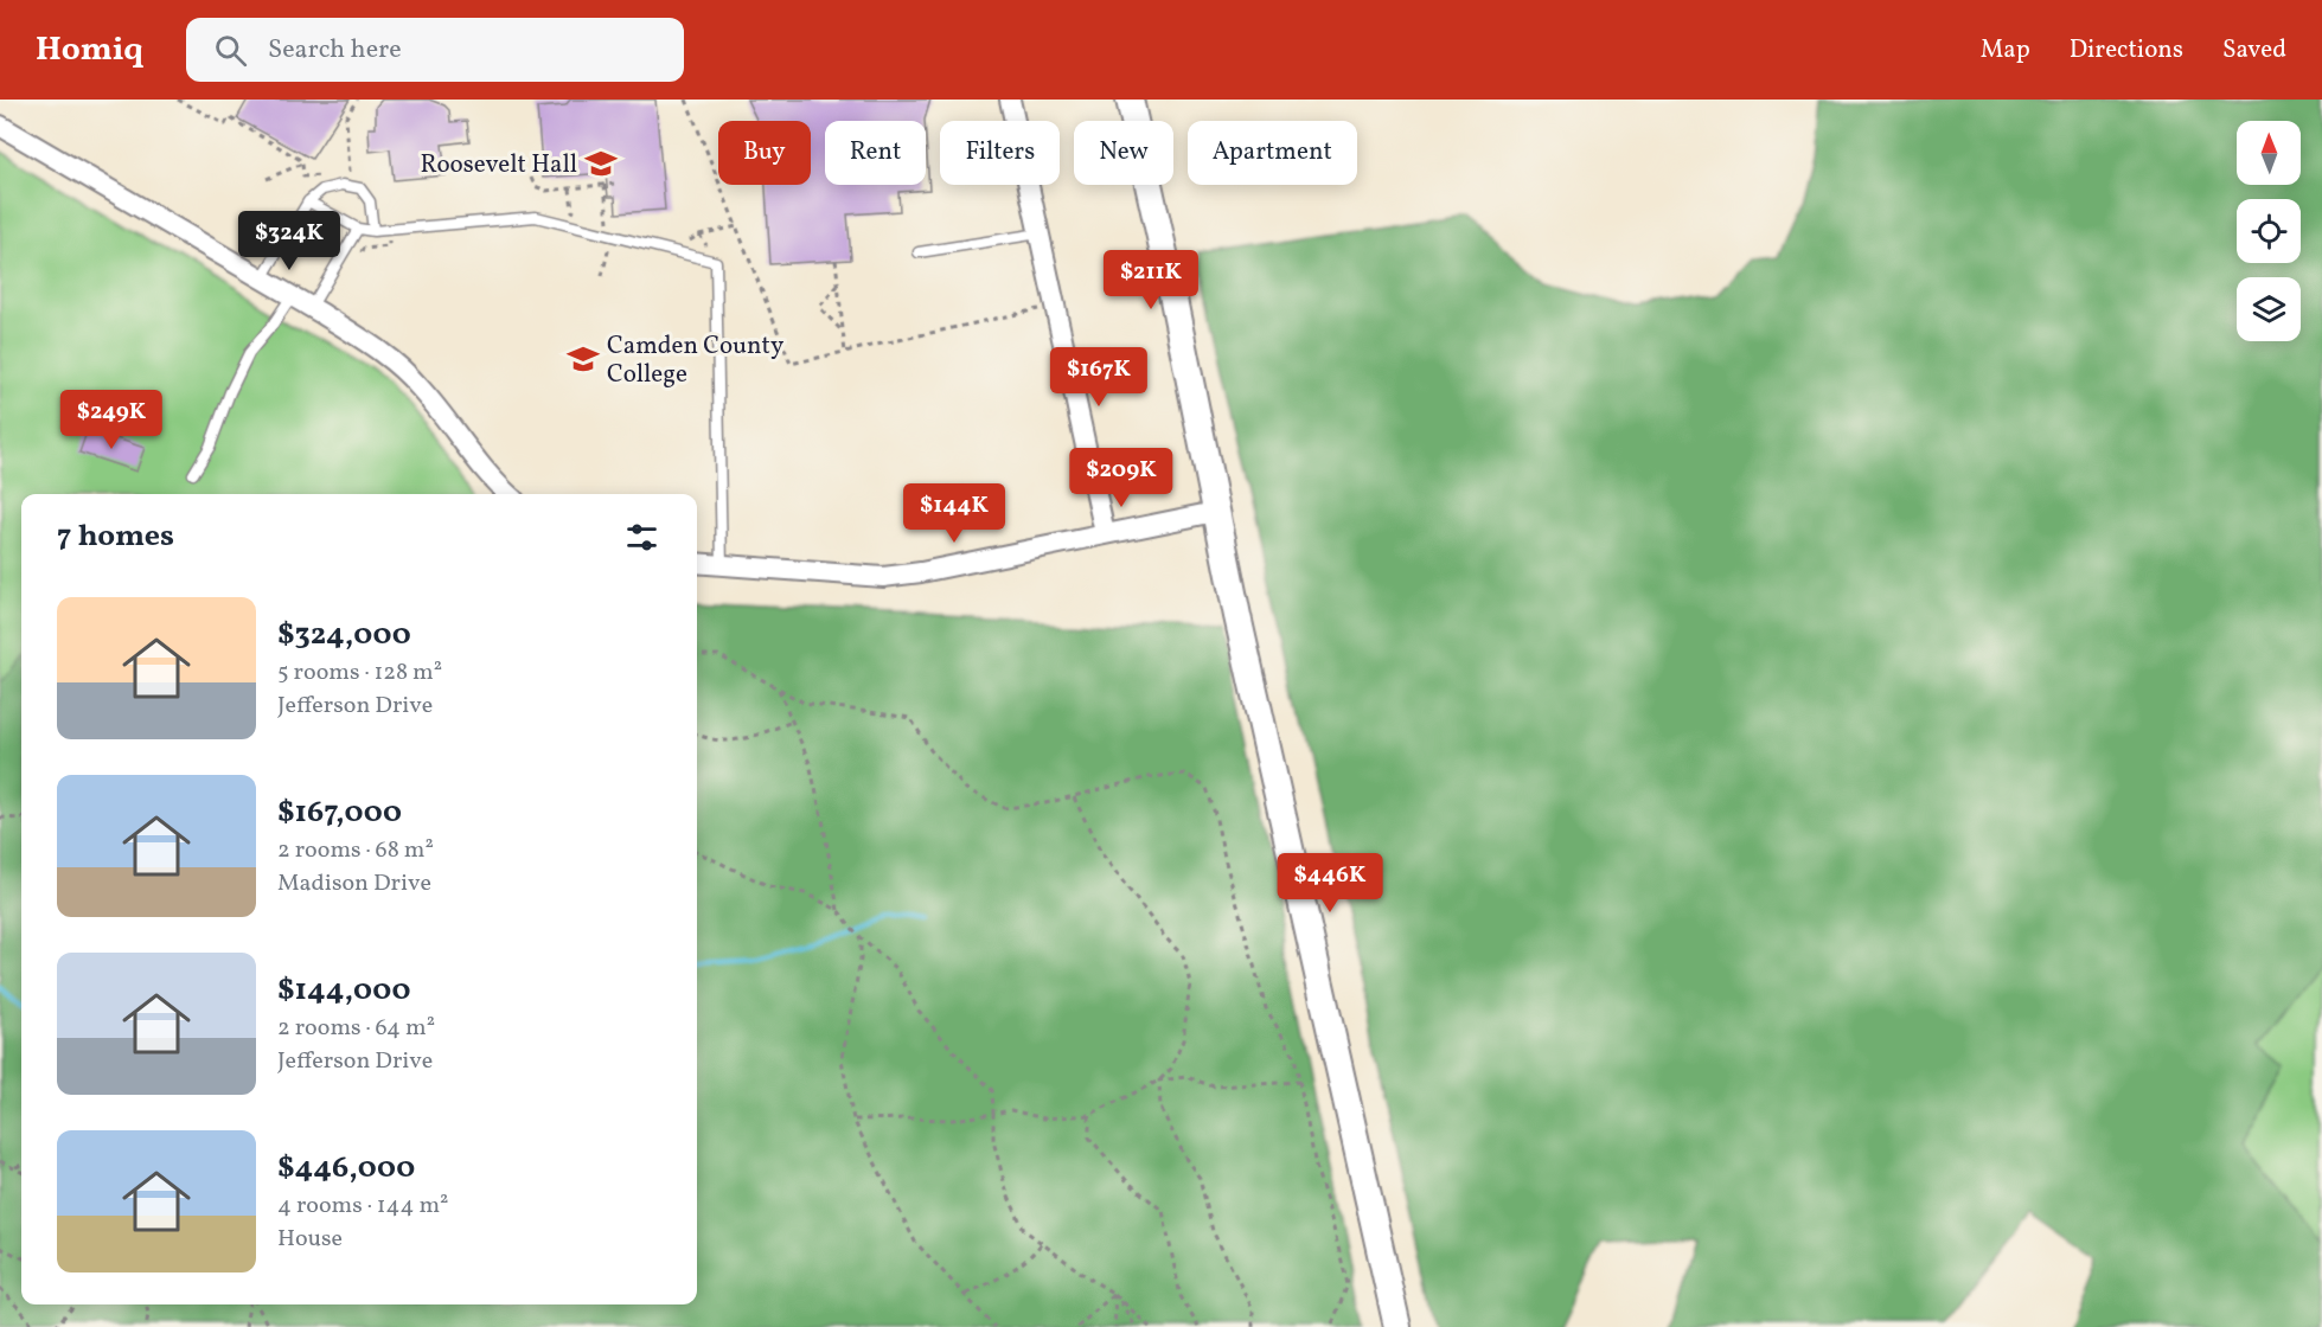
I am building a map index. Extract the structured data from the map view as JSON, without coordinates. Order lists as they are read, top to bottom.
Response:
{
  "places": {
    "school or university": ["Roosevelt Hall", "Camden County College"]
  },
  "north": "top",
  "page": {
    "header": "Homiq",
    "search": "Search here",
    "nav": ["Map", "Directions", "Saved"],
    "chip": [
      "Buy",
      "Rent",
      "Filters",
      "New",
      "Apartment"
    ],
    "price": [
      "$324K",
      "$211K",
      "$167K",
      "$249K",
      "$209K",
      "$144K",
      "$446K"
    ],
    "heading": "7 homes",
    "list": [
      {
        "name": "$324,000",
        "note": "5 rooms · 128 m² · Jefferson Drive"
      },
      {
        "name": "$167,000",
        "note": "2 rooms · 68 m² · Madison Drive"
      },
      {
        "name": "$144,000",
        "note": "2 rooms · 64 m² · Jefferson Drive"
      },
      {
        "name": "$446,000",
        "note": "4 rooms · 144 m² · House"
      }
    ]
  }
}
